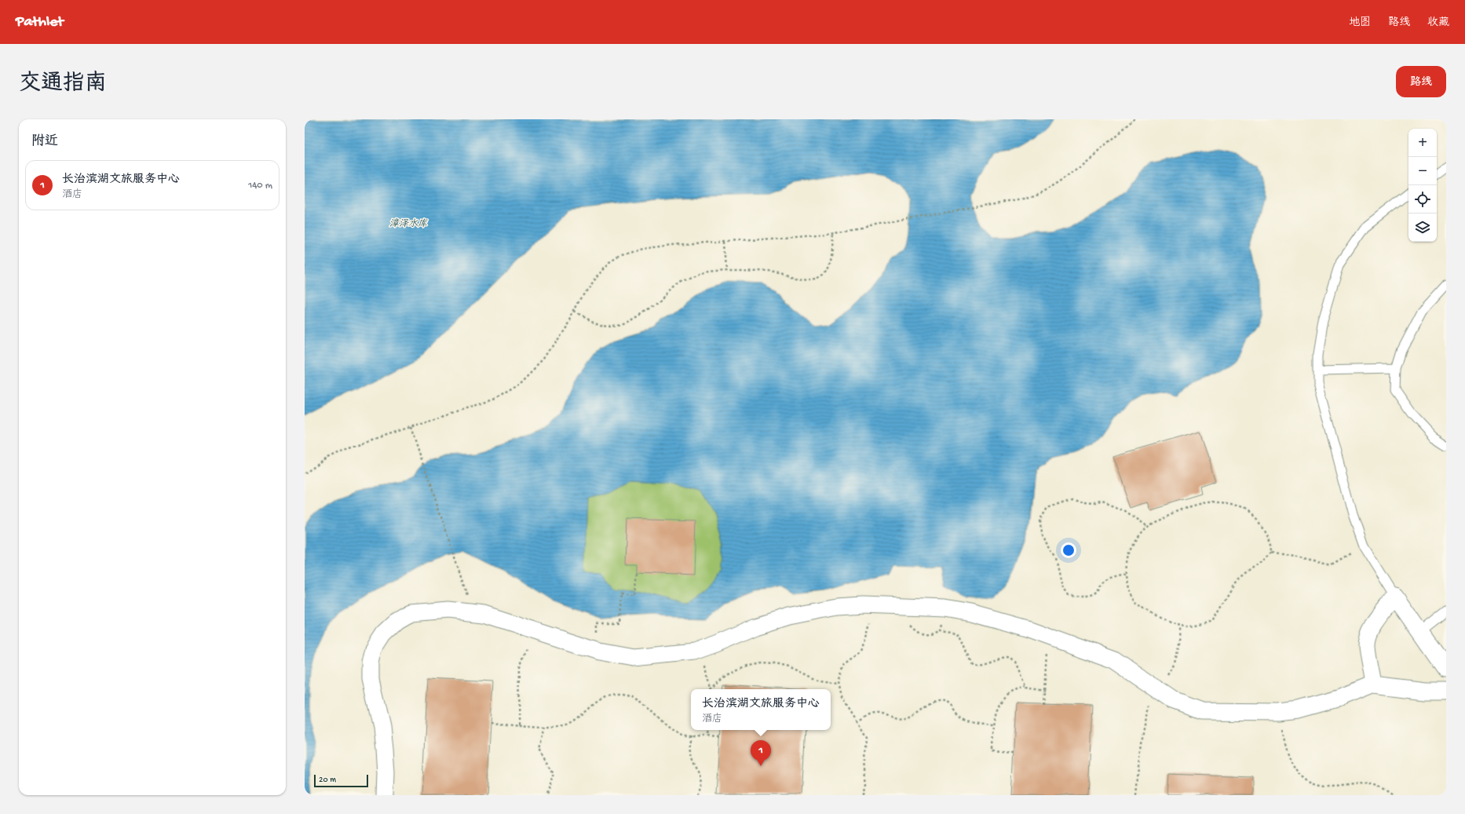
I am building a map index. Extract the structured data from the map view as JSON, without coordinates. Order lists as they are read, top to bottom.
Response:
{
  "water": ["漳泽水库"],
  "scale_bar": "20 m",
  "page": {
    "header": "Pathlet",
    "nav": ["地图", "路线", "收藏"],
    "title": "交通指南",
    "buttons": "路线",
    "heading": "附近",
    "map_buttons": ["+", "−"],
    "list": [
      {
        "mark": "1",
        "name": "长治滨湖文旅服务中心",
        "note": "酒店",
        "value": "140 m"
      }
    ],
    "popup": ["长治滨湖文旅服务中心", "酒店"],
    "pins": "1",
    "scale": "20 m"
  }
}
